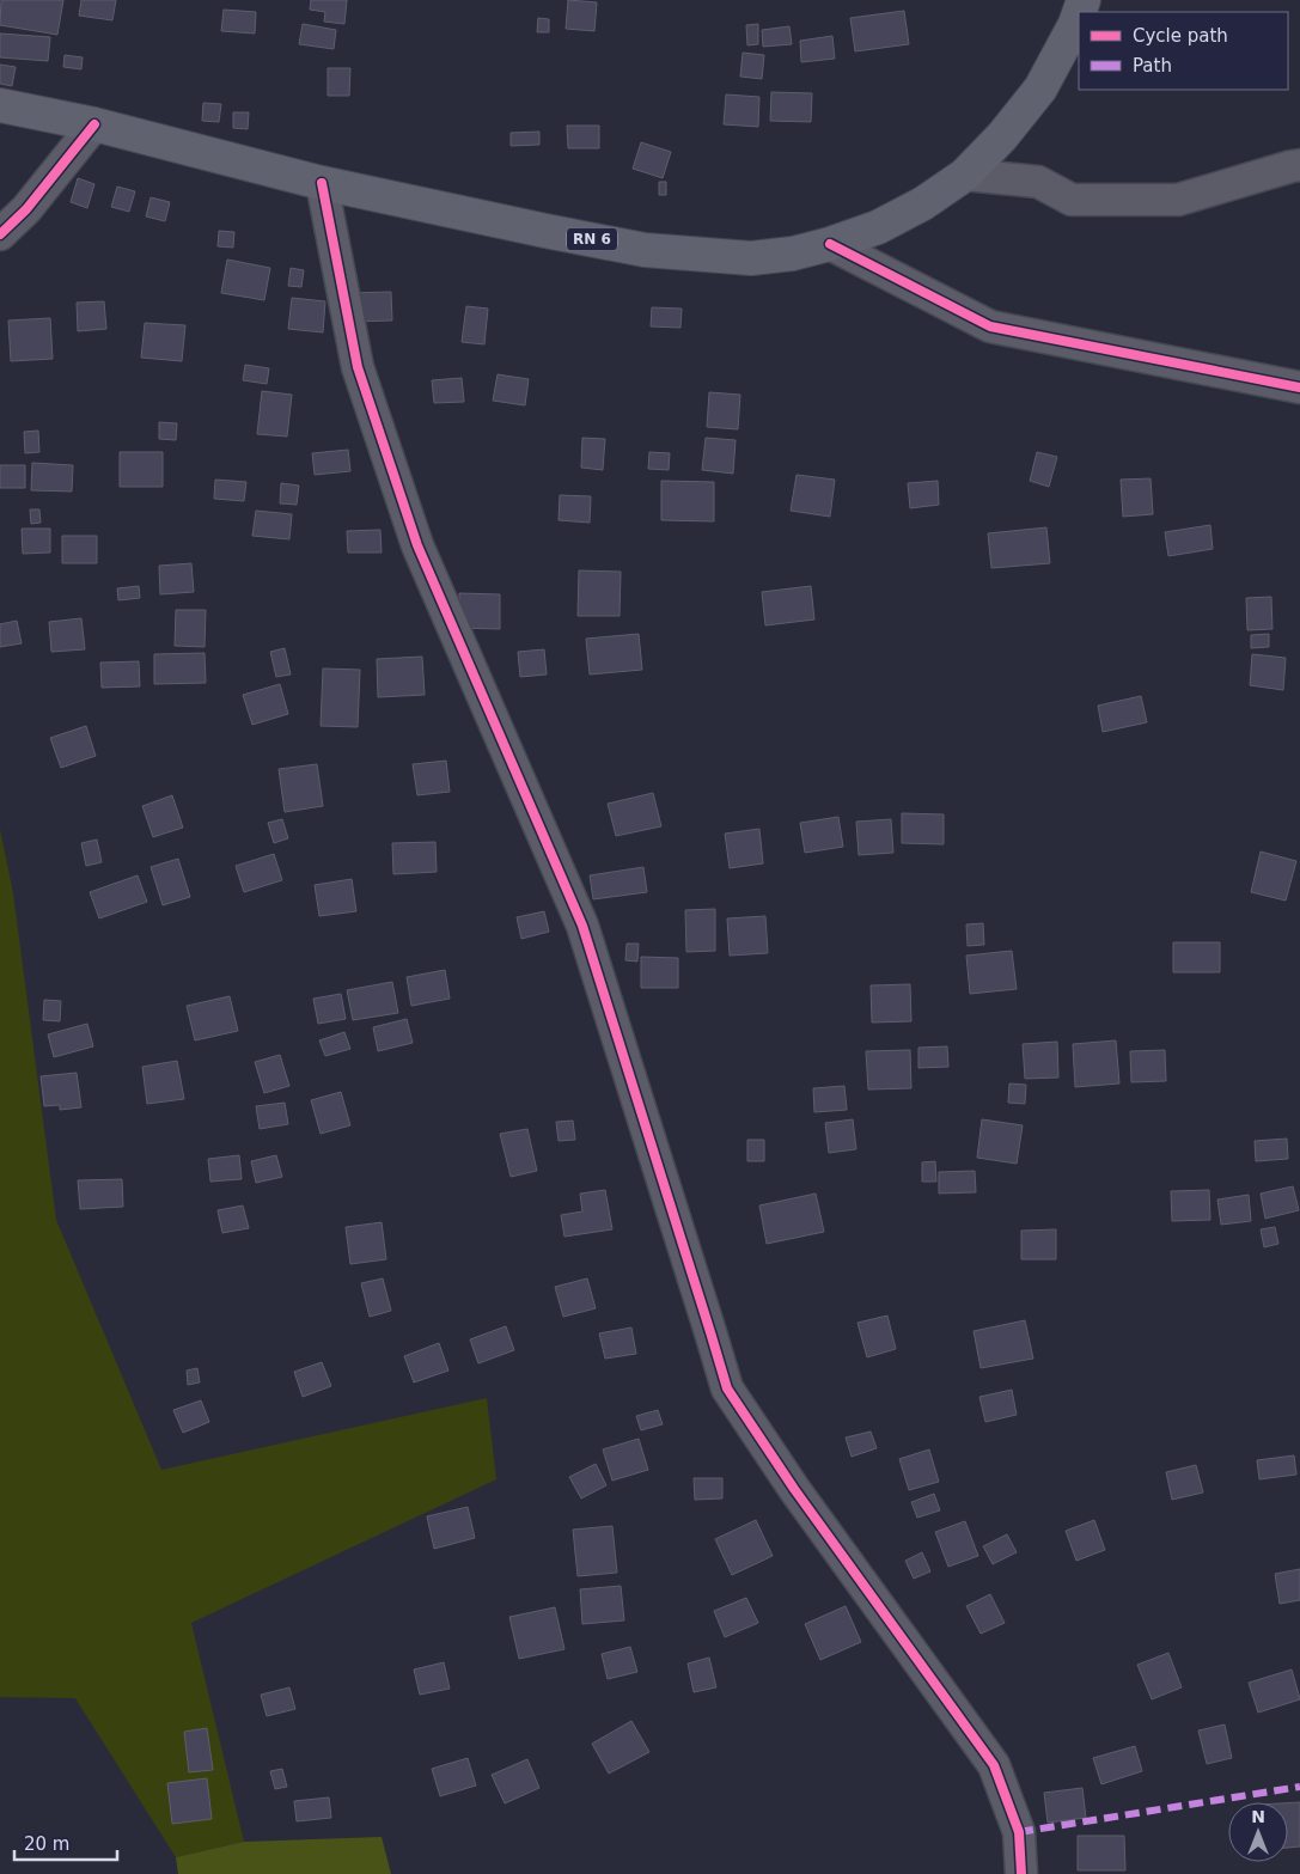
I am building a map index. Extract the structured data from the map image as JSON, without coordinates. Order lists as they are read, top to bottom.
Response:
{
  "streets": {
    "main road": ["RN 6"]
  },
  "legend": ["Cycle path", "Path"],
  "scale_bar": "20 m",
  "north": "top"
}
